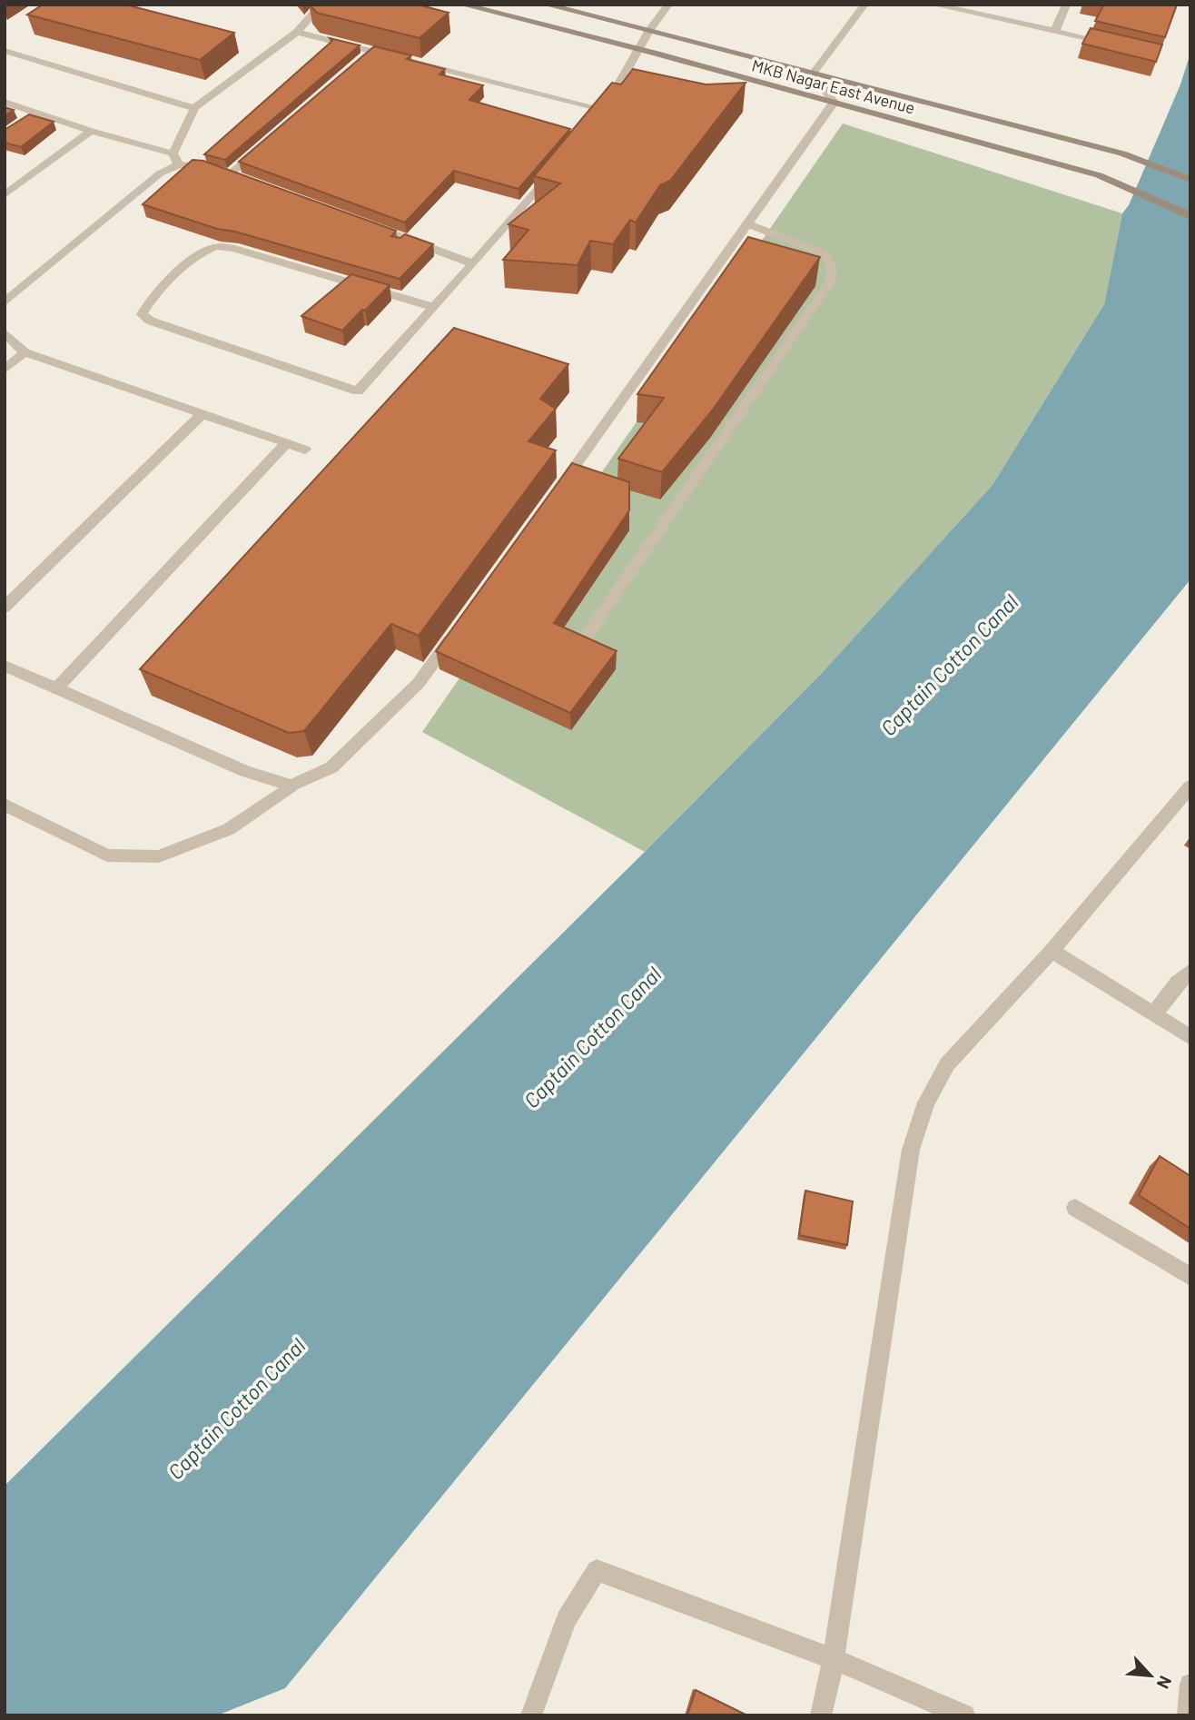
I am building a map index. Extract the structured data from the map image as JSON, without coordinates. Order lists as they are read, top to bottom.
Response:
{
  "streets": {
    "main road": ["MKB Nagar East Avenue"]
  },
  "water": ["Captain Cotton Canal"],
  "north": "bottom right"
}
